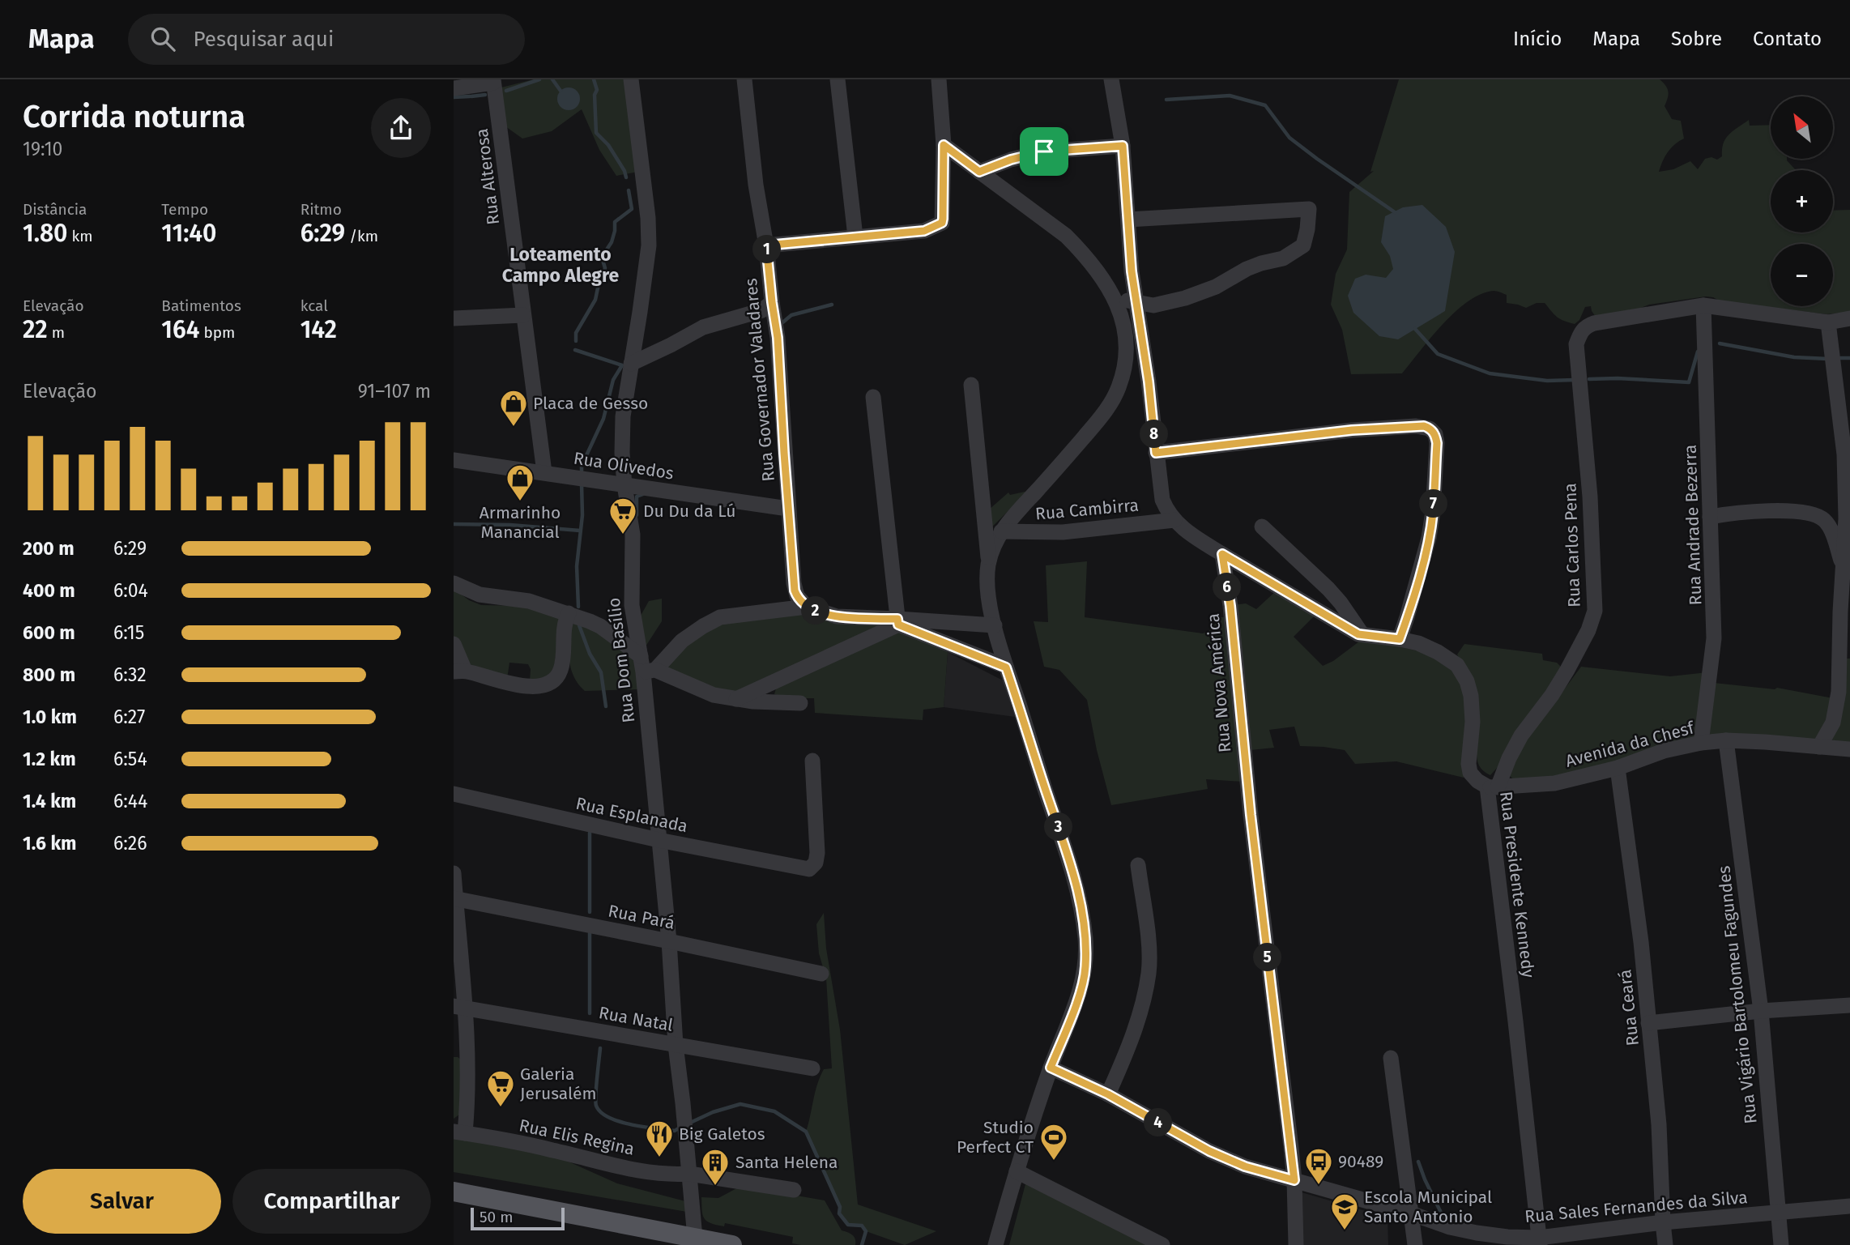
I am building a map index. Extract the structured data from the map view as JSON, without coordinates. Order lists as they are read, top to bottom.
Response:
{
  "streets": {
    "street": [
      "Rua Alterosa",
      "Rua Governador Valadares",
      "Rua Olivedos",
      "Rua Cambirra",
      "Rua Andrade Bezerra",
      "Rua Carlos Pena",
      "Rua Dom Basílio",
      "Rua Nova América",
      "Avenida da Chesf",
      "Rua Esplanada",
      "Rua Presidente Kennedy",
      "Rua Pará",
      "Rua Vigário Bartolomeu Fagundes",
      "Rua Ceará",
      "Rua Natal",
      "Rua Elis Regina",
      "Rua Sales Fernandes da Silva"
    ]
  },
  "crossings": [
    ["Rua Alterosa", "Rua Olivedos"],
    ["Rua Governador Valadares", "Rua Olivedos"],
    ["Rua Olivedos", "Rua Dom Basílio"],
    ["Rua Andrade Bezerra", "Rua Carlos Pena"],
    ["Rua Andrade Bezerra", "Avenida da Chesf"],
    ["Rua Carlos Pena", "Avenida da Chesf"],
    ["Rua Carlos Pena", "Rua Presidente Kennedy"],
    ["Rua Dom Basílio", "Rua Esplanada"],
    ["Rua Dom Basílio", "Rua Pará"],
    ["Rua Dom Basílio", "Rua Natal"],
    ["Rua Dom Basílio", "Rua Elis Regina"],
    ["Rua Nova América", "Rua Presidente Kennedy"],
    ["Rua Nova América", "Rua Sales Fernandes da Silva"],
    ["Avenida da Chesf", "Rua Presidente Kennedy"],
    ["Avenida da Chesf", "Rua Vigário Bartolomeu Fagundes"],
    ["Avenida da Chesf", "Rua Ceará"],
    ["Rua Presidente Kennedy", "Rua Sales Fernandes da Silva"],
    ["Rua Vigário Bartolomeu Fagundes", "Rua Sales Fernandes da Silva"],
    ["Rua Ceará", "Rua Sales Fernandes da Silva"]
  ],
  "districts": ["Loteamento Campo Alegre"],
  "places": {
    "shop": ["Placa de Gesso", "Armarinho Manancial"],
    "supermarket": ["Du Du da Lú", "Galeria Jerusalém"],
    "restaurant": ["Big Galetos"],
    "sports": ["Studio Perfect CT"],
    "bus stop": ["90489"],
    "building": ["Santa Helena"],
    "school or university": ["Escola Municipal Santo Antonio"]
  },
  "scale_bar": "50 m",
  "north": "top left",
  "page": {
    "header": "Mapa",
    "search": "Pesquisar aqui",
    "nav": [
      "Início",
      "Mapa",
      "Sobre",
      "Contato"
    ],
    "heading": ["Corrida noturna", "19:10"],
    "map_buttons": ["+", "−"],
    "stats": [
      ["Distância", "1.80 km"],
      ["Tempo", "11:40"],
      ["Ritmo", "6:29 /km"],
      ["Elevação", "22 m"],
      ["Batimentos", "164 bpm"],
      ["kcal", "142"]
    ],
    "pins": [
      "1",
      "8",
      "7",
      "6",
      "2",
      "3",
      "5",
      "4"
    ],
    "chart": ["Elevação", "91–107 m"],
    "list": [
      {
        "name": "200 m",
        "note": "6:29"
      },
      {
        "name": "400 m",
        "note": "6:04"
      },
      {
        "name": "600 m",
        "note": "6:15"
      },
      {
        "name": "800 m",
        "note": "6:32"
      },
      {
        "name": "1.0 km",
        "note": "6:27"
      },
      {
        "name": "1.2 km",
        "note": "6:54"
      },
      {
        "name": "1.4 km",
        "note": "6:44"
      },
      {
        "name": "1.6 km",
        "note": "6:26"
      }
    ],
    "buttons": ["Salvar", "Compartilhar"],
    "scale": "50 m"
  }
}
